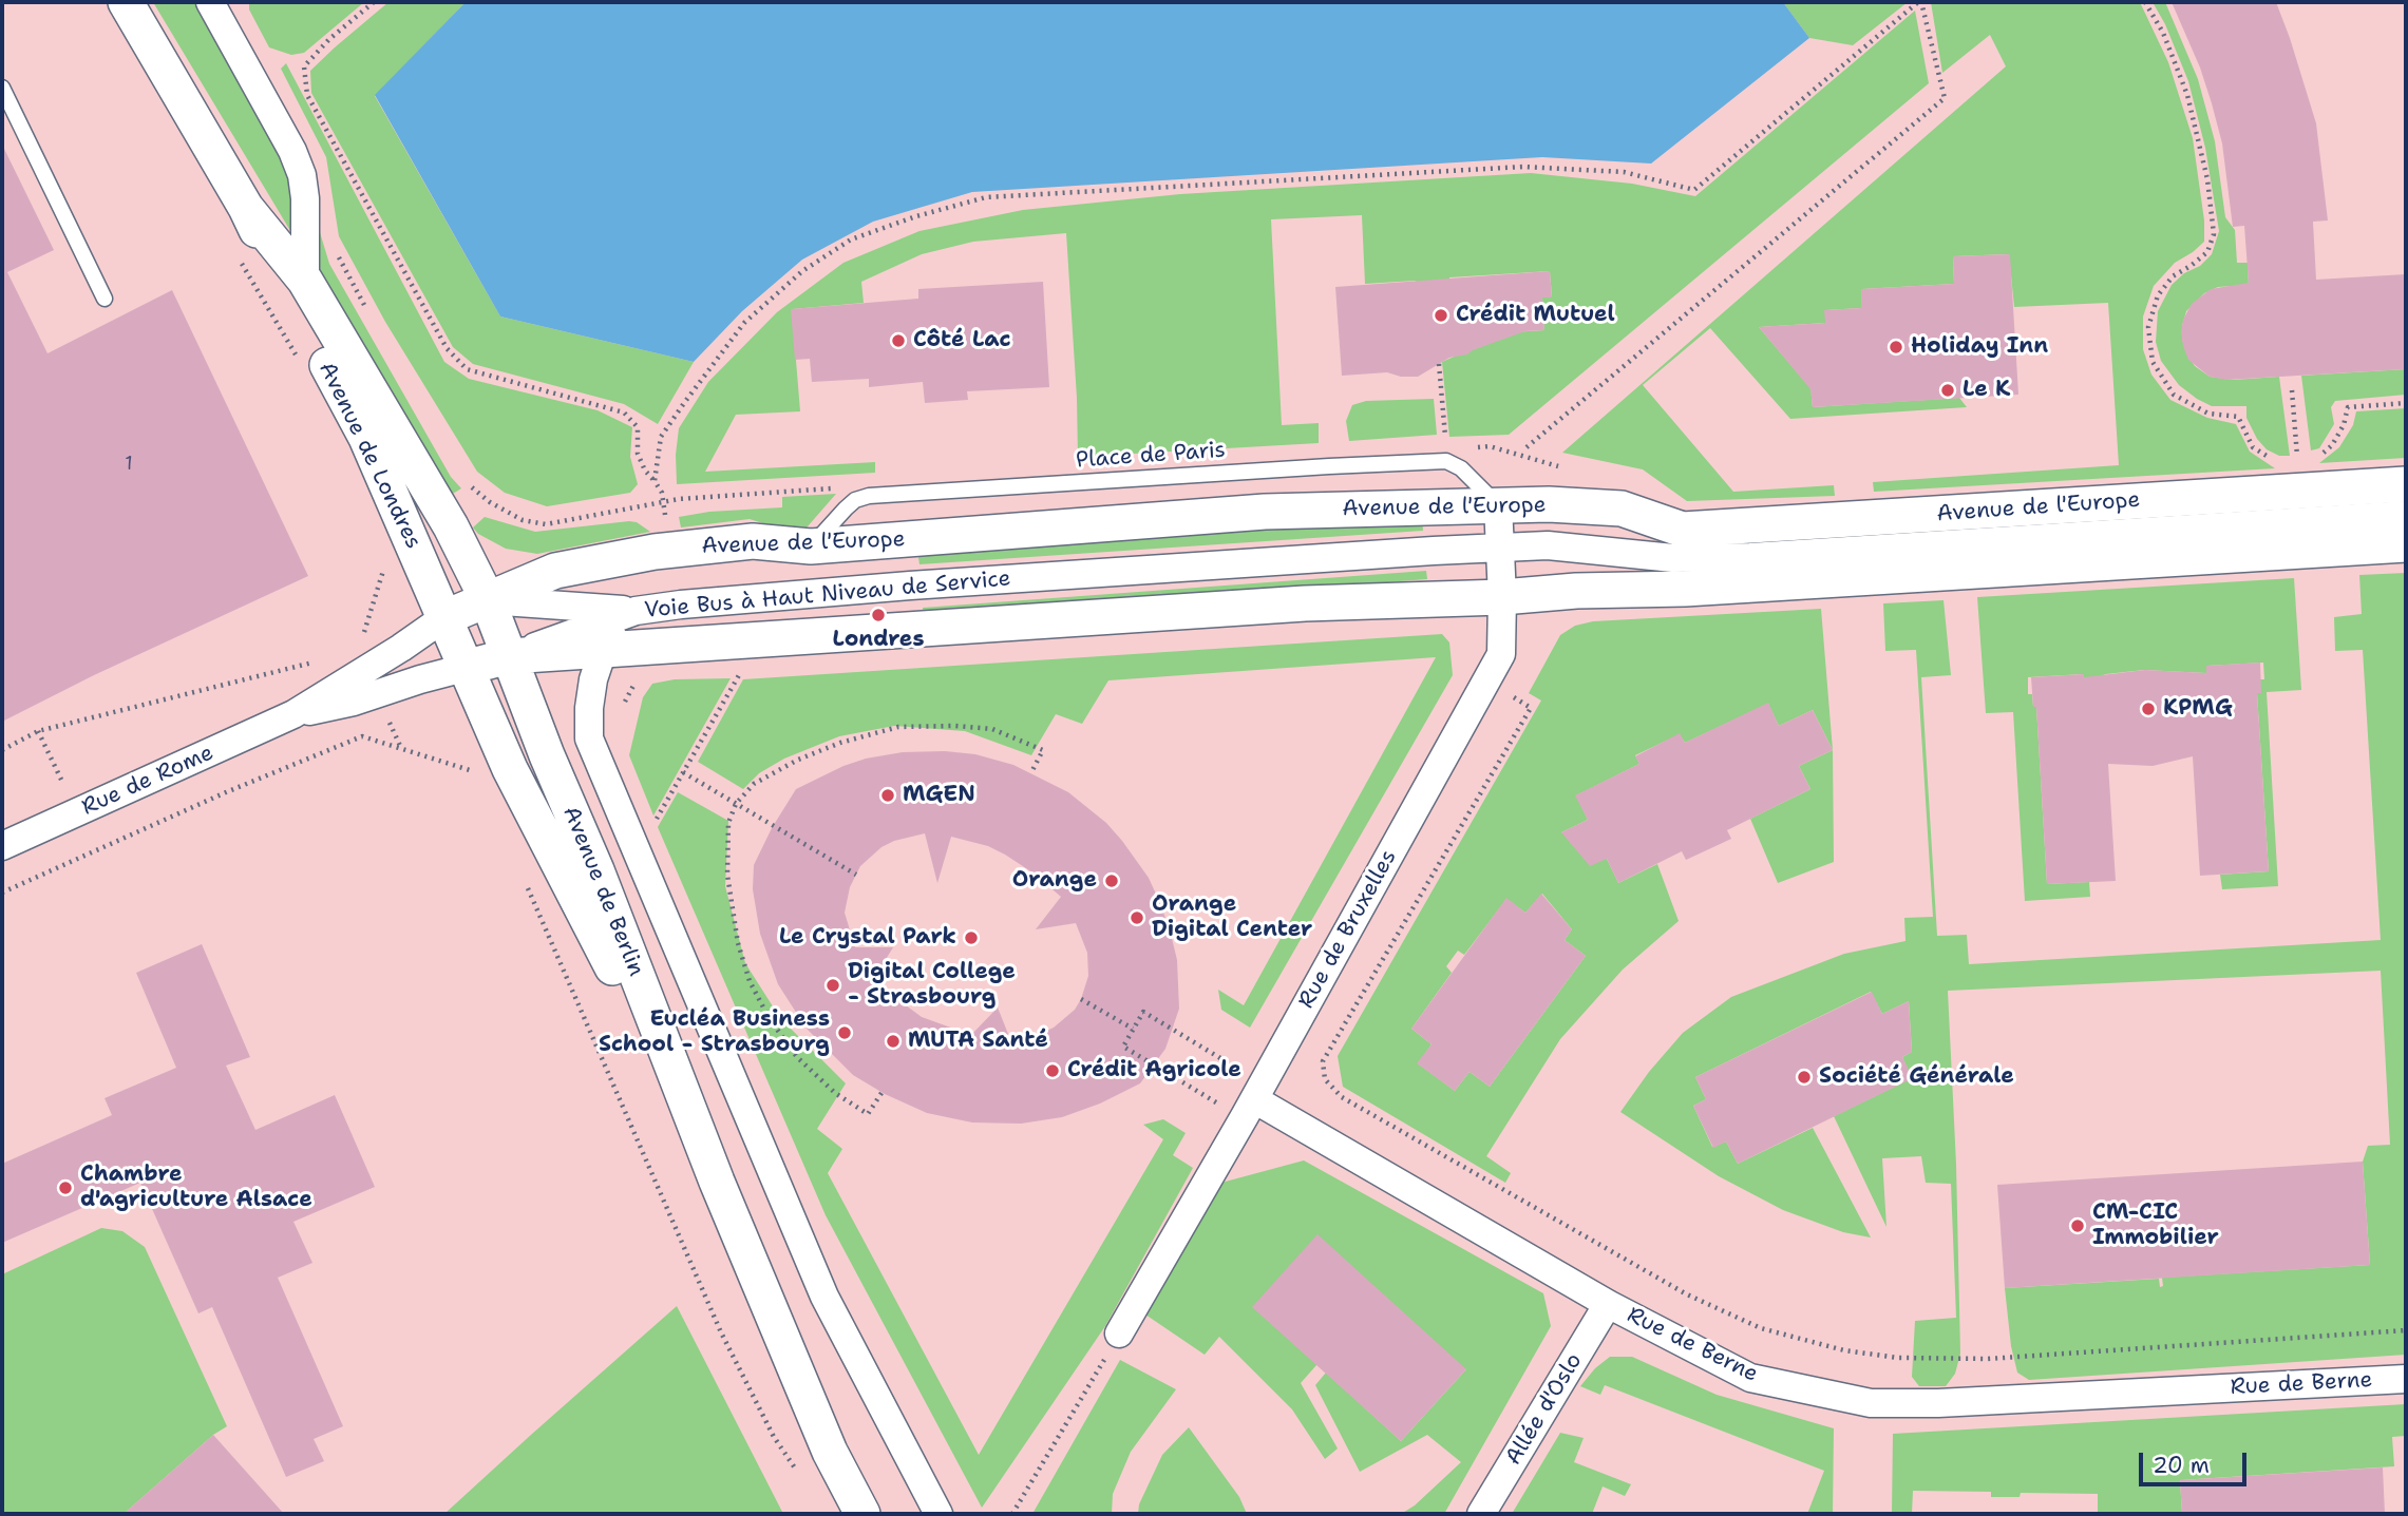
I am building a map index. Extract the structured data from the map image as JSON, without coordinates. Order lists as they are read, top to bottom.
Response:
{
  "streets": {
    "street": [
      "Avenue de Londres",
      "Avenue de l'Europe",
      "Voie Bus à Haut Niveau de Service",
      "Rue de Rome",
      "Avenue de Berlin",
      "Rue de Bruxelles",
      "Rue de Berne",
      "Allée d'Oslo"
    ],
    "lane": ["Place de Paris"]
  },
  "crossings": [
    ["Avenue de Londres", "Avenue de l'Europe"],
    ["Avenue de Londres", "Rue de Rome"],
    ["Avenue de Londres", "Avenue de Berlin"],
    ["Place de Paris", "Avenue de l'Europe"],
    ["Place de Paris", "Rue de Bruxelles"],
    ["Avenue de l'Europe", "Voie Bus à Haut Niveau de Service"],
    ["Avenue de l'Europe", "Rue de Rome"],
    ["Avenue de l'Europe", "Avenue de Berlin"],
    ["Avenue de l'Europe", "Rue de Bruxelles"],
    ["Rue de Rome", "Avenue de Berlin"],
    ["Rue de Bruxelles", "Rue de Berne"],
    ["Rue de Berne", "Allée d'Oslo"]
  ],
  "places": [
    "Crédit Mutuel",
    "Côté Lac",
    "Holiday Inn",
    "Le K",
    "Londres",
    "KPMG",
    "MGEN",
    "Orange",
    "Orange Digital Center",
    "Le Crystal Park",
    "Digital College - Strasbourg",
    "Eucléa Business School - Strasbourg",
    "MUTA Santé",
    "Crédit Agricole",
    "Société Générale",
    "Chambre d'agriculture Alsace",
    "CM-CIC Immobilier"
  ],
  "house_numbers": ["1"],
  "scale_bar": "20 m"
}
